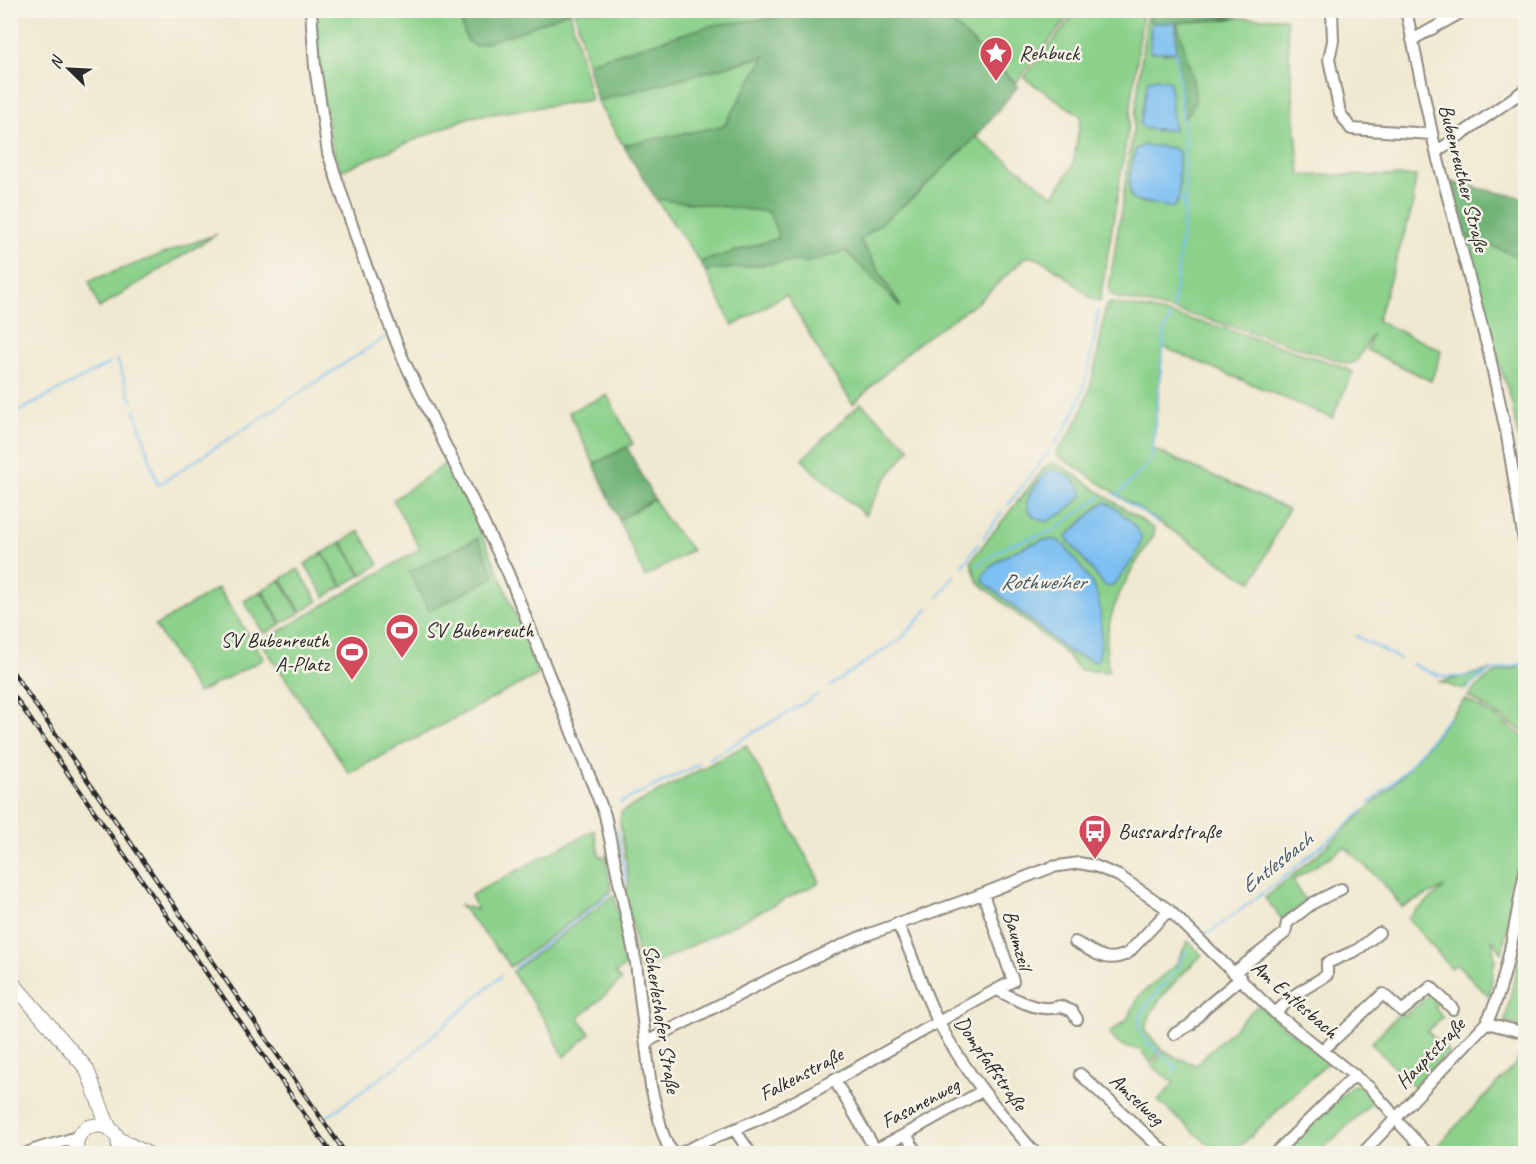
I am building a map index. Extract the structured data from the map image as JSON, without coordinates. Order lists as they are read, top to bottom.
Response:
{
  "streets": {
    "street": [
      "Bubenreuther Straße",
      "Baumzeil",
      "Am Entlesbach",
      "Scherleshofer Straße",
      "Hauptstraße",
      "Dompfaffstraße",
      "Falkenstraße",
      "Amselweg",
      "Fasanenweg"
    ]
  },
  "crossings": [
    ["Baumzeil", "Dompfaffstraße"],
    ["Baumzeil", "Falkenstraße"],
    ["Am Entlesbach", "Hauptstraße"],
    ["Dompfaffstraße", "Falkenstraße"],
    ["Dompfaffstraße", "Fasanenweg"],
    ["Falkenstraße", "Fasanenweg"]
  ],
  "water": ["Rothweiher", "Entlesbach"],
  "places": {
    "place": ["Rehbuck"],
    "sports": ["SV Bubenreuth", "SV Bubenreuth A-Platz"],
    "bus stop": ["Bussardstraße"]
  },
  "north": "top left"
}
